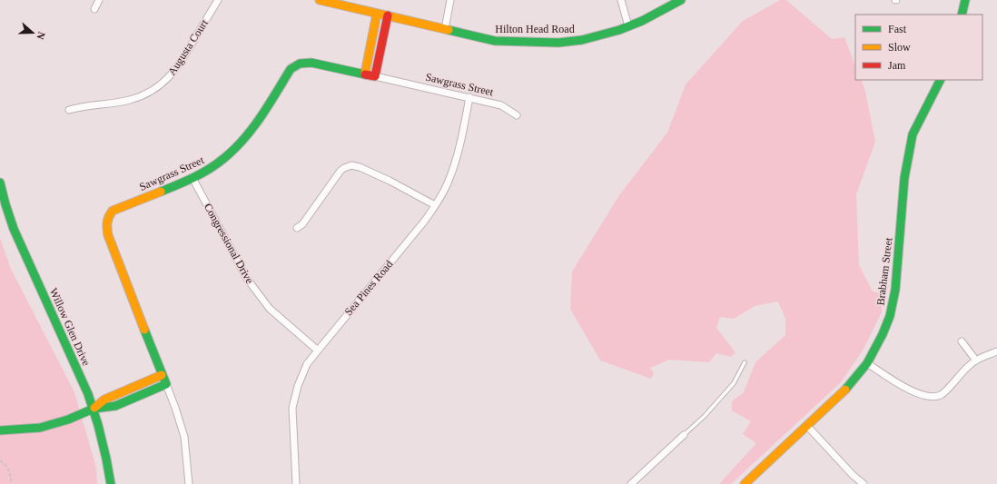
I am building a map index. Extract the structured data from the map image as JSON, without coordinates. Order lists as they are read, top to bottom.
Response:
{
  "streets": {
    "street": [
      "Hilton Head Road",
      "Augusta Court",
      "Sawgrass Street",
      "Congressional Drive",
      "Brabham Street",
      "Sea Pines Road",
      "Willow Glen Drive"
    ]
  },
  "crossings": [
    ["Sawgrass Street", "Congressional Drive"],
    ["Sawgrass Street", "Sea Pines Road"],
    ["Congressional Drive", "Sea Pines Road"]
  ],
  "legend": ["Fast", "Slow", "Jam"],
  "north": "right"
}
